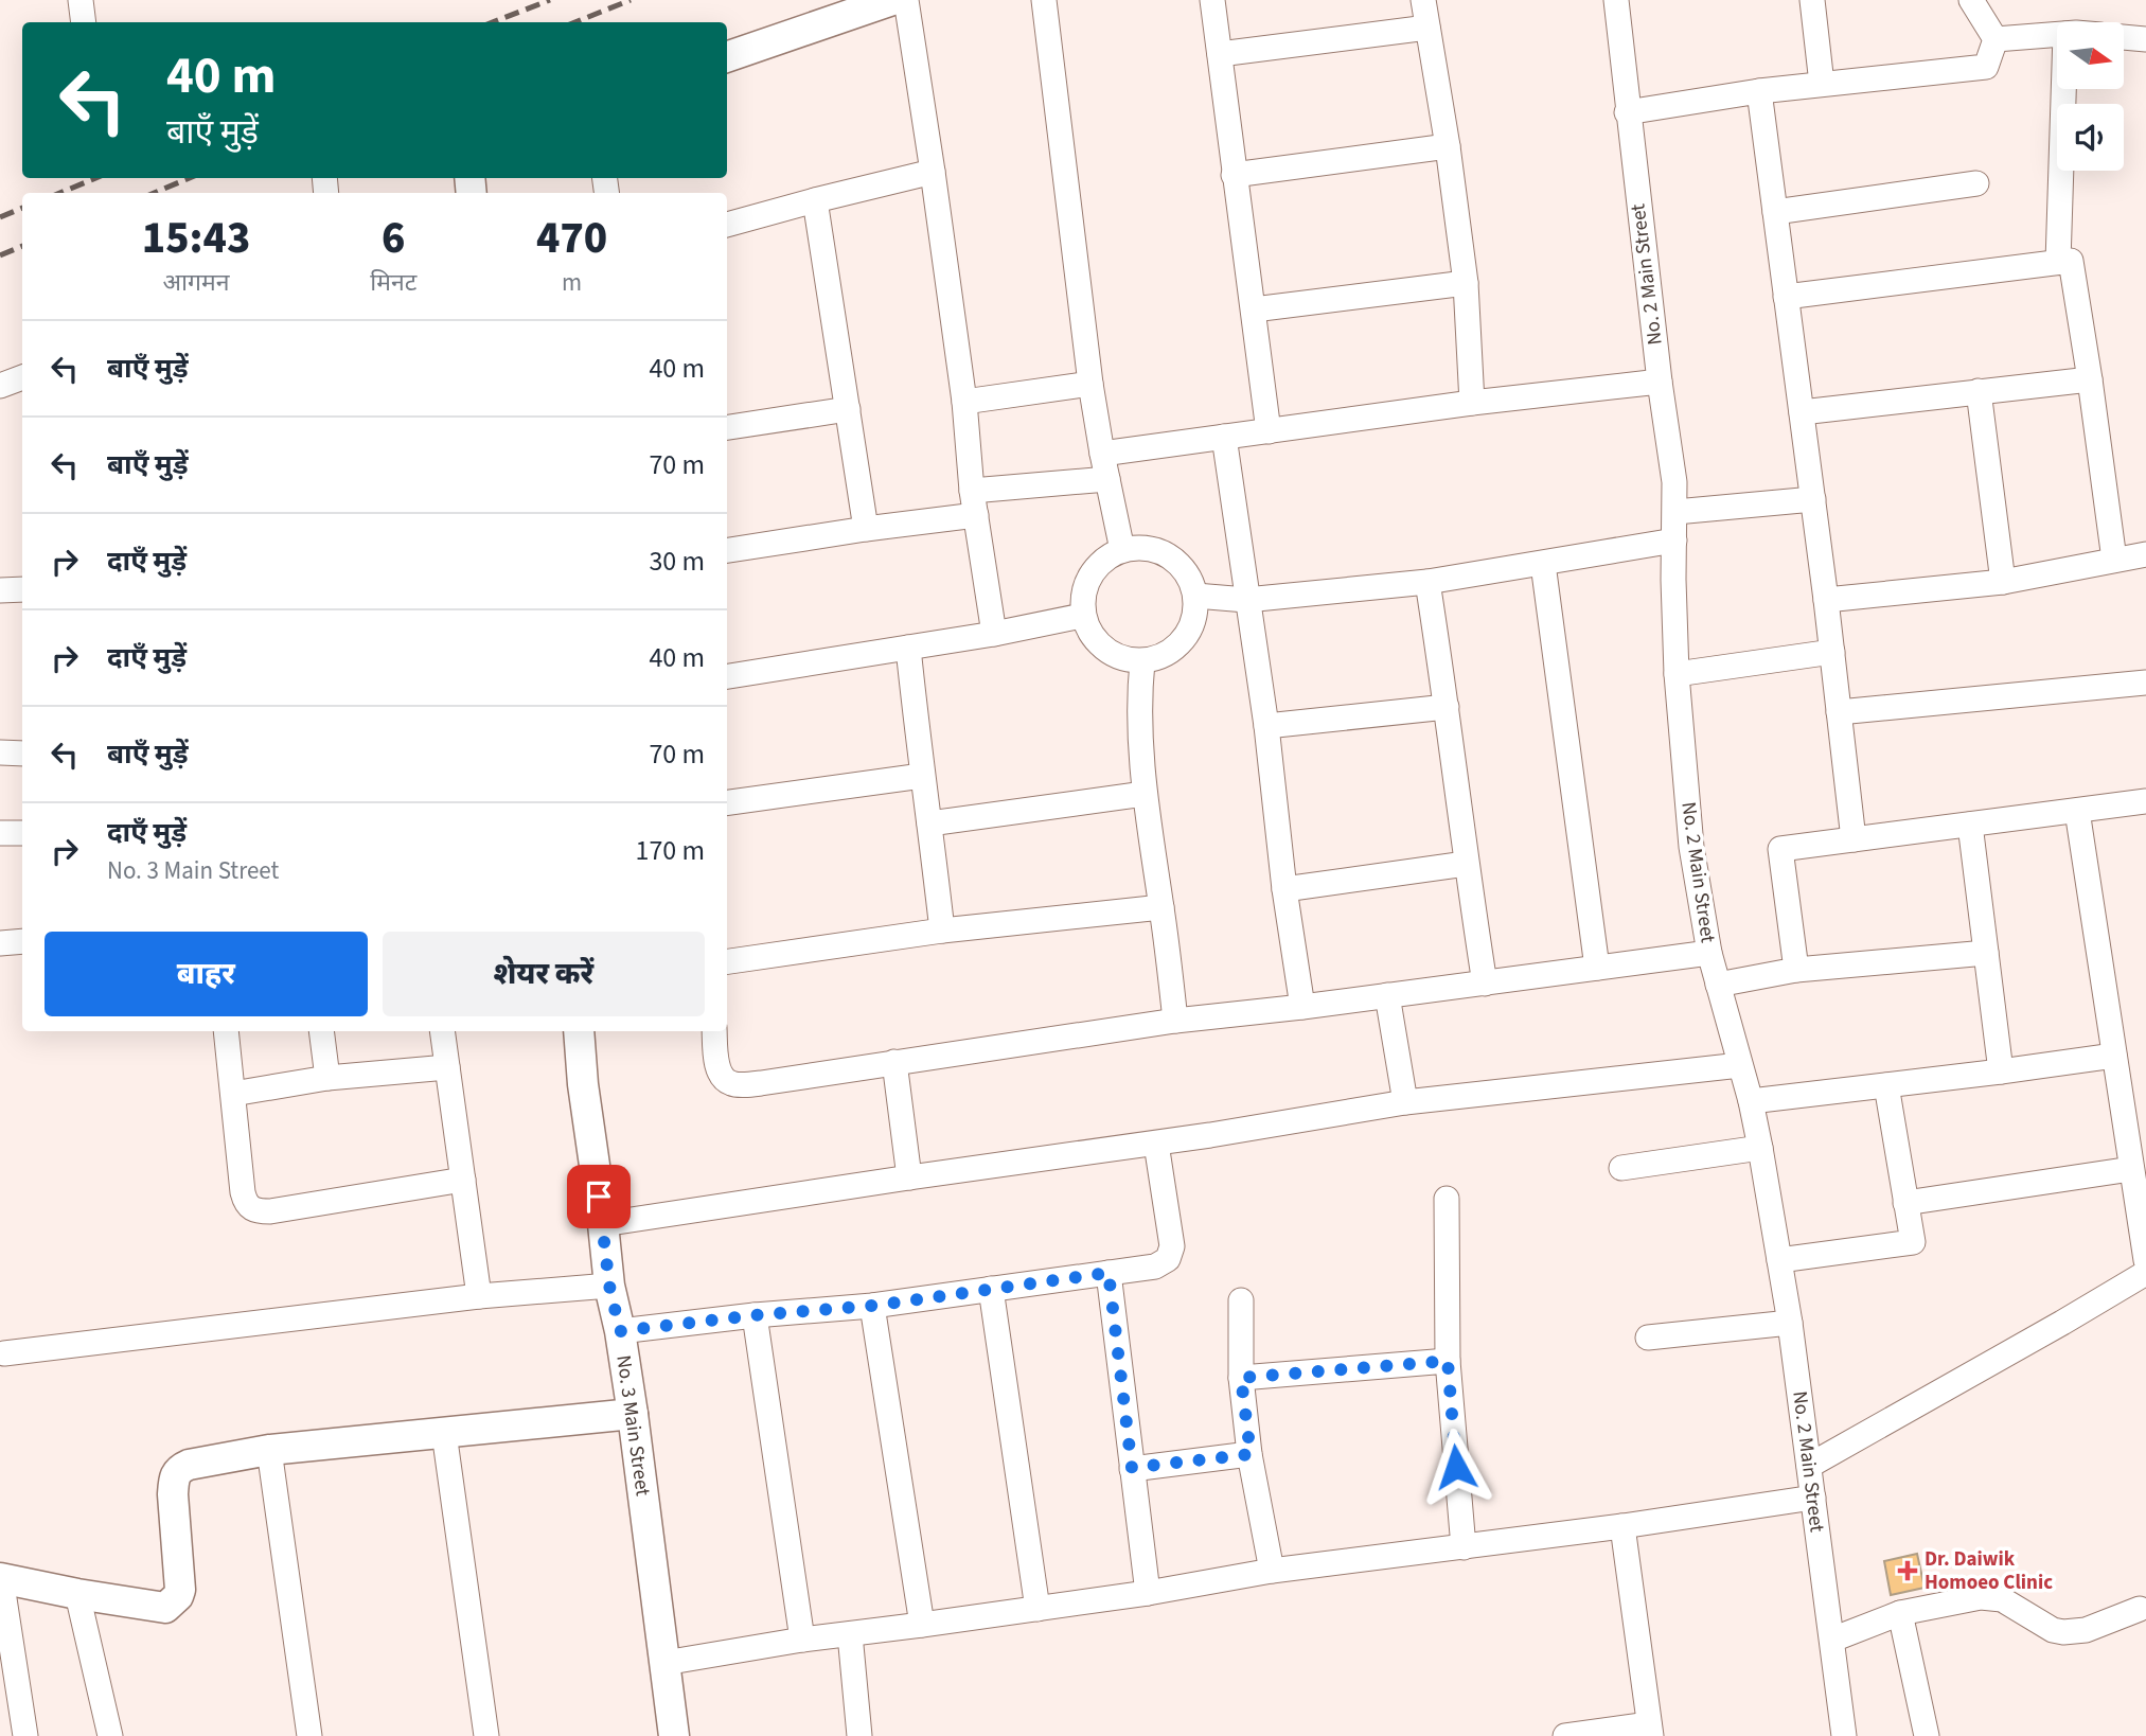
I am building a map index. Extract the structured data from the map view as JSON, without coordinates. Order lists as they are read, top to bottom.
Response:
{
  "streets": {
    "street": ["No. 2 Main Street", "No. 3 Main Street"]
  },
  "places": {
    "health": ["Dr. Daiwik Homoeo Clinic"]
  },
  "north": "right",
  "page": {
    "turn": ["40 m", "बाएँ मुड़ें"],
    "eta": [
      "15:43",
      "आगमन",
      "6",
      "मिनट",
      "470",
      "m"
    ],
    "list": [
      {
        "name": "बाएँ मुड़ें",
        "value": "40 m"
      },
      {
        "name": "बाएँ मुड़ें",
        "value": "70 m"
      },
      {
        "name": "दाएँ मुड़ें",
        "value": "30 m"
      },
      {
        "name": "दाएँ मुड़ें",
        "value": "40 m"
      },
      {
        "name": "बाएँ मुड़ें",
        "value": "70 m"
      },
      {
        "name": "दाएँ मुड़ें",
        "note": "No. 3 Main Street",
        "value": "170 m"
      }
    ],
    "buttons": ["बाहर", "शेयर करें"]
  }
}
